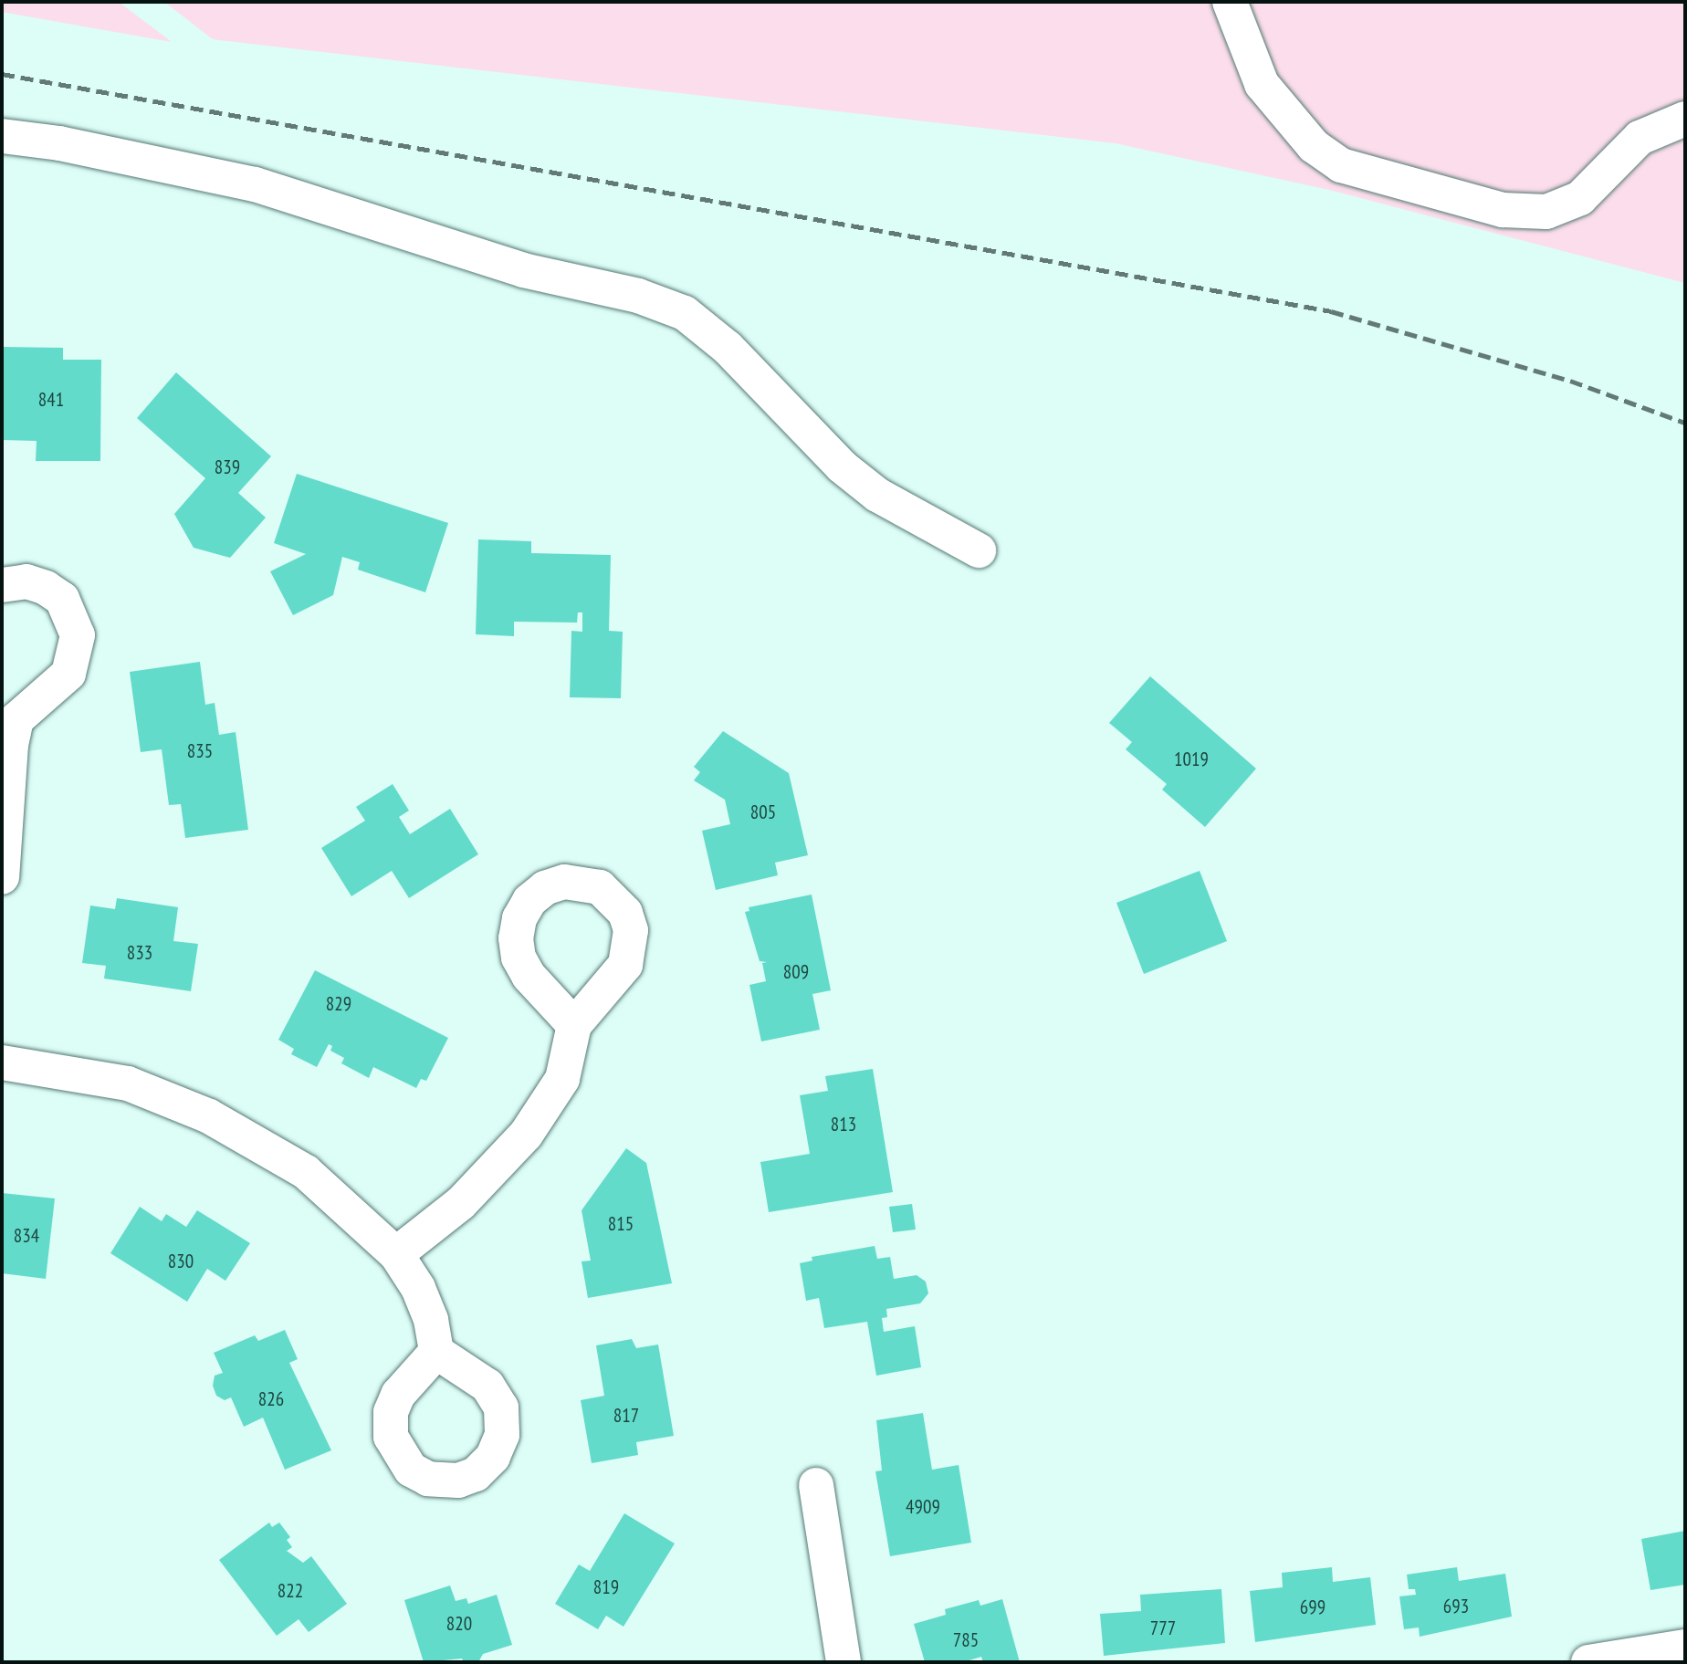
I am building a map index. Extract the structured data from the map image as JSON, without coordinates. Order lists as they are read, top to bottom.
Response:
{
  "house_numbers": [
    "841",
    "839",
    "835",
    "1019",
    "805",
    "833",
    "809",
    "829",
    "813",
    "815",
    "834",
    "830",
    "826",
    "817",
    "4909",
    "819",
    "822",
    "693",
    "699",
    "820",
    "777",
    "785"
  ]
}
